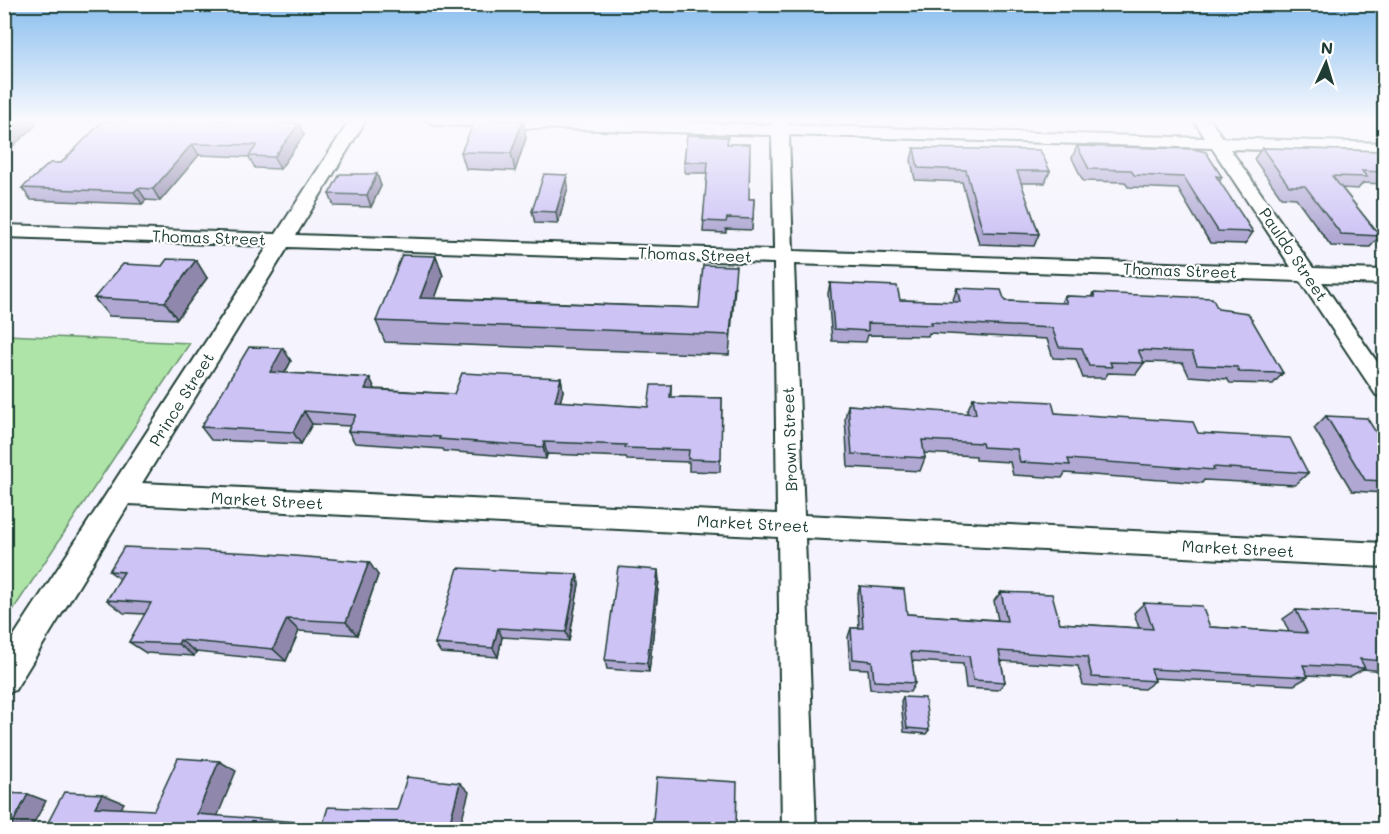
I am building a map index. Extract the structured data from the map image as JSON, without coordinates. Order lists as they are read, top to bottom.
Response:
{
  "streets": {
    "street": [
      "Thomas Street",
      "Pauldo Street",
      "Prince Street",
      "Brown Street",
      "Market Street"
    ]
  },
  "crossings": [
    ["Thomas Street", "Pauldo Street"],
    ["Thomas Street", "Prince Street"],
    ["Thomas Street", "Brown Street"],
    ["Prince Street", "Market Street"],
    ["Brown Street", "Market Street"]
  ],
  "north": "top"
}
